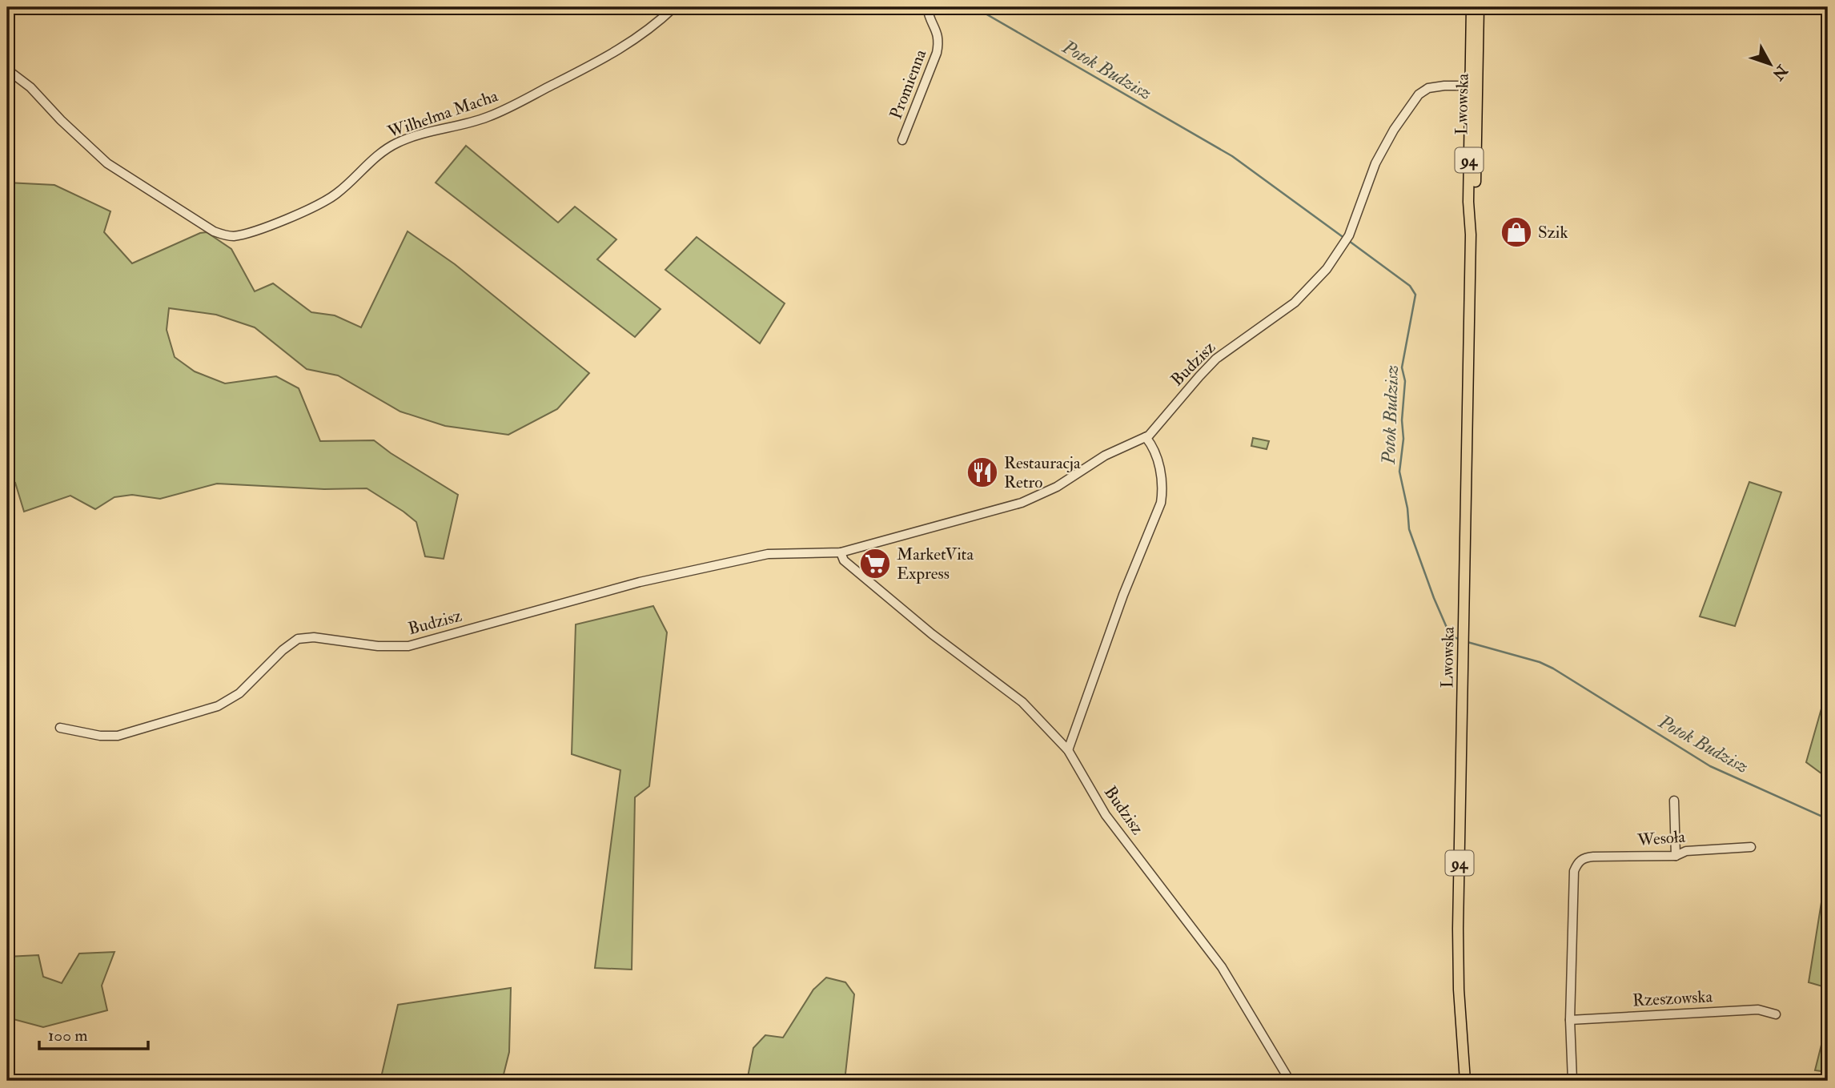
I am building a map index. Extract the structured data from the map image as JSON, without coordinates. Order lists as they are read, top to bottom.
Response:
{
  "streets": {
    "main road": ["Lwowska", "94"],
    "street": [
      "Promienna",
      "Wilhelma Macha",
      "Budzisz",
      "Wesoła",
      "Rzeszowska"
    ]
  },
  "crossings": [
    ["Lwowska", "Budzisz"],
    ["Wesoła", "Rzeszowska"]
  ],
  "water": ["Potok Budzisz"],
  "places": {
    "shop": ["Szik"],
    "restaurant": ["Restauracja Retro"],
    "supermarket": ["MarketVita Express"]
  },
  "scale_bar": "100 m",
  "north": "bottom right"
}
